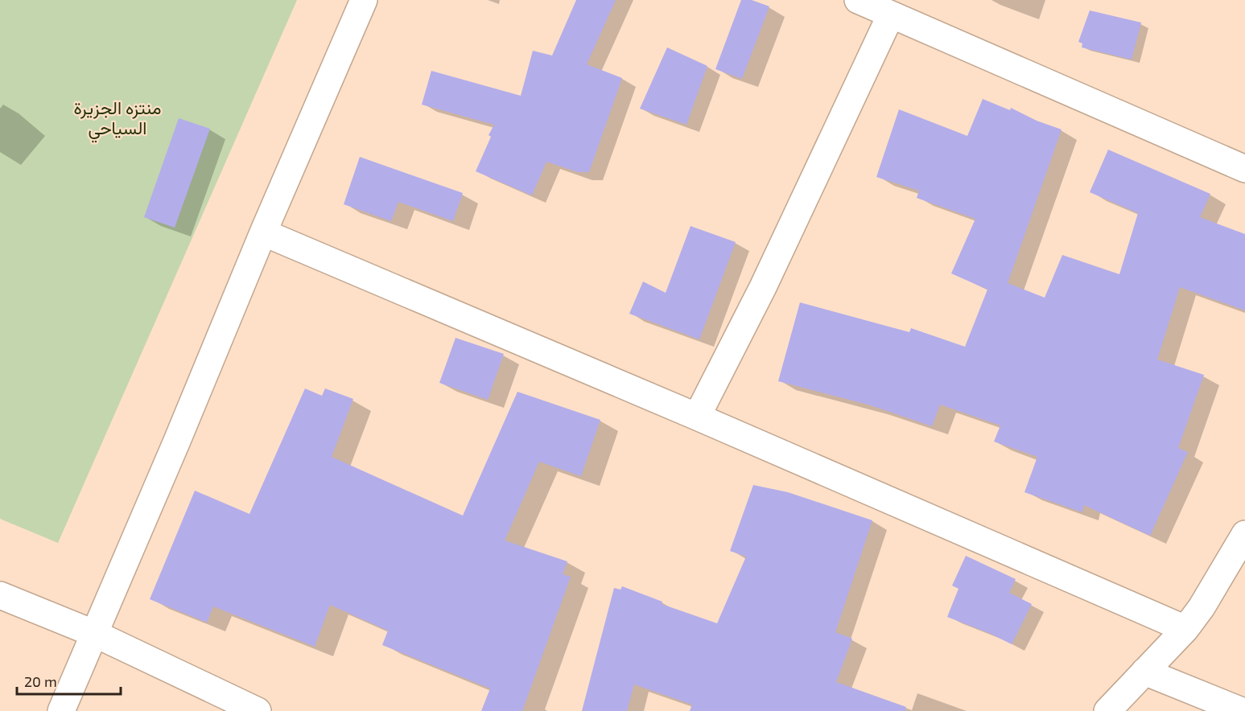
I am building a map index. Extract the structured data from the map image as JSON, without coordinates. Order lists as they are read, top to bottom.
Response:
{
  "parks": ["منتزه الجزيرة السياحي"],
  "scale_bar": "20 m"
}
